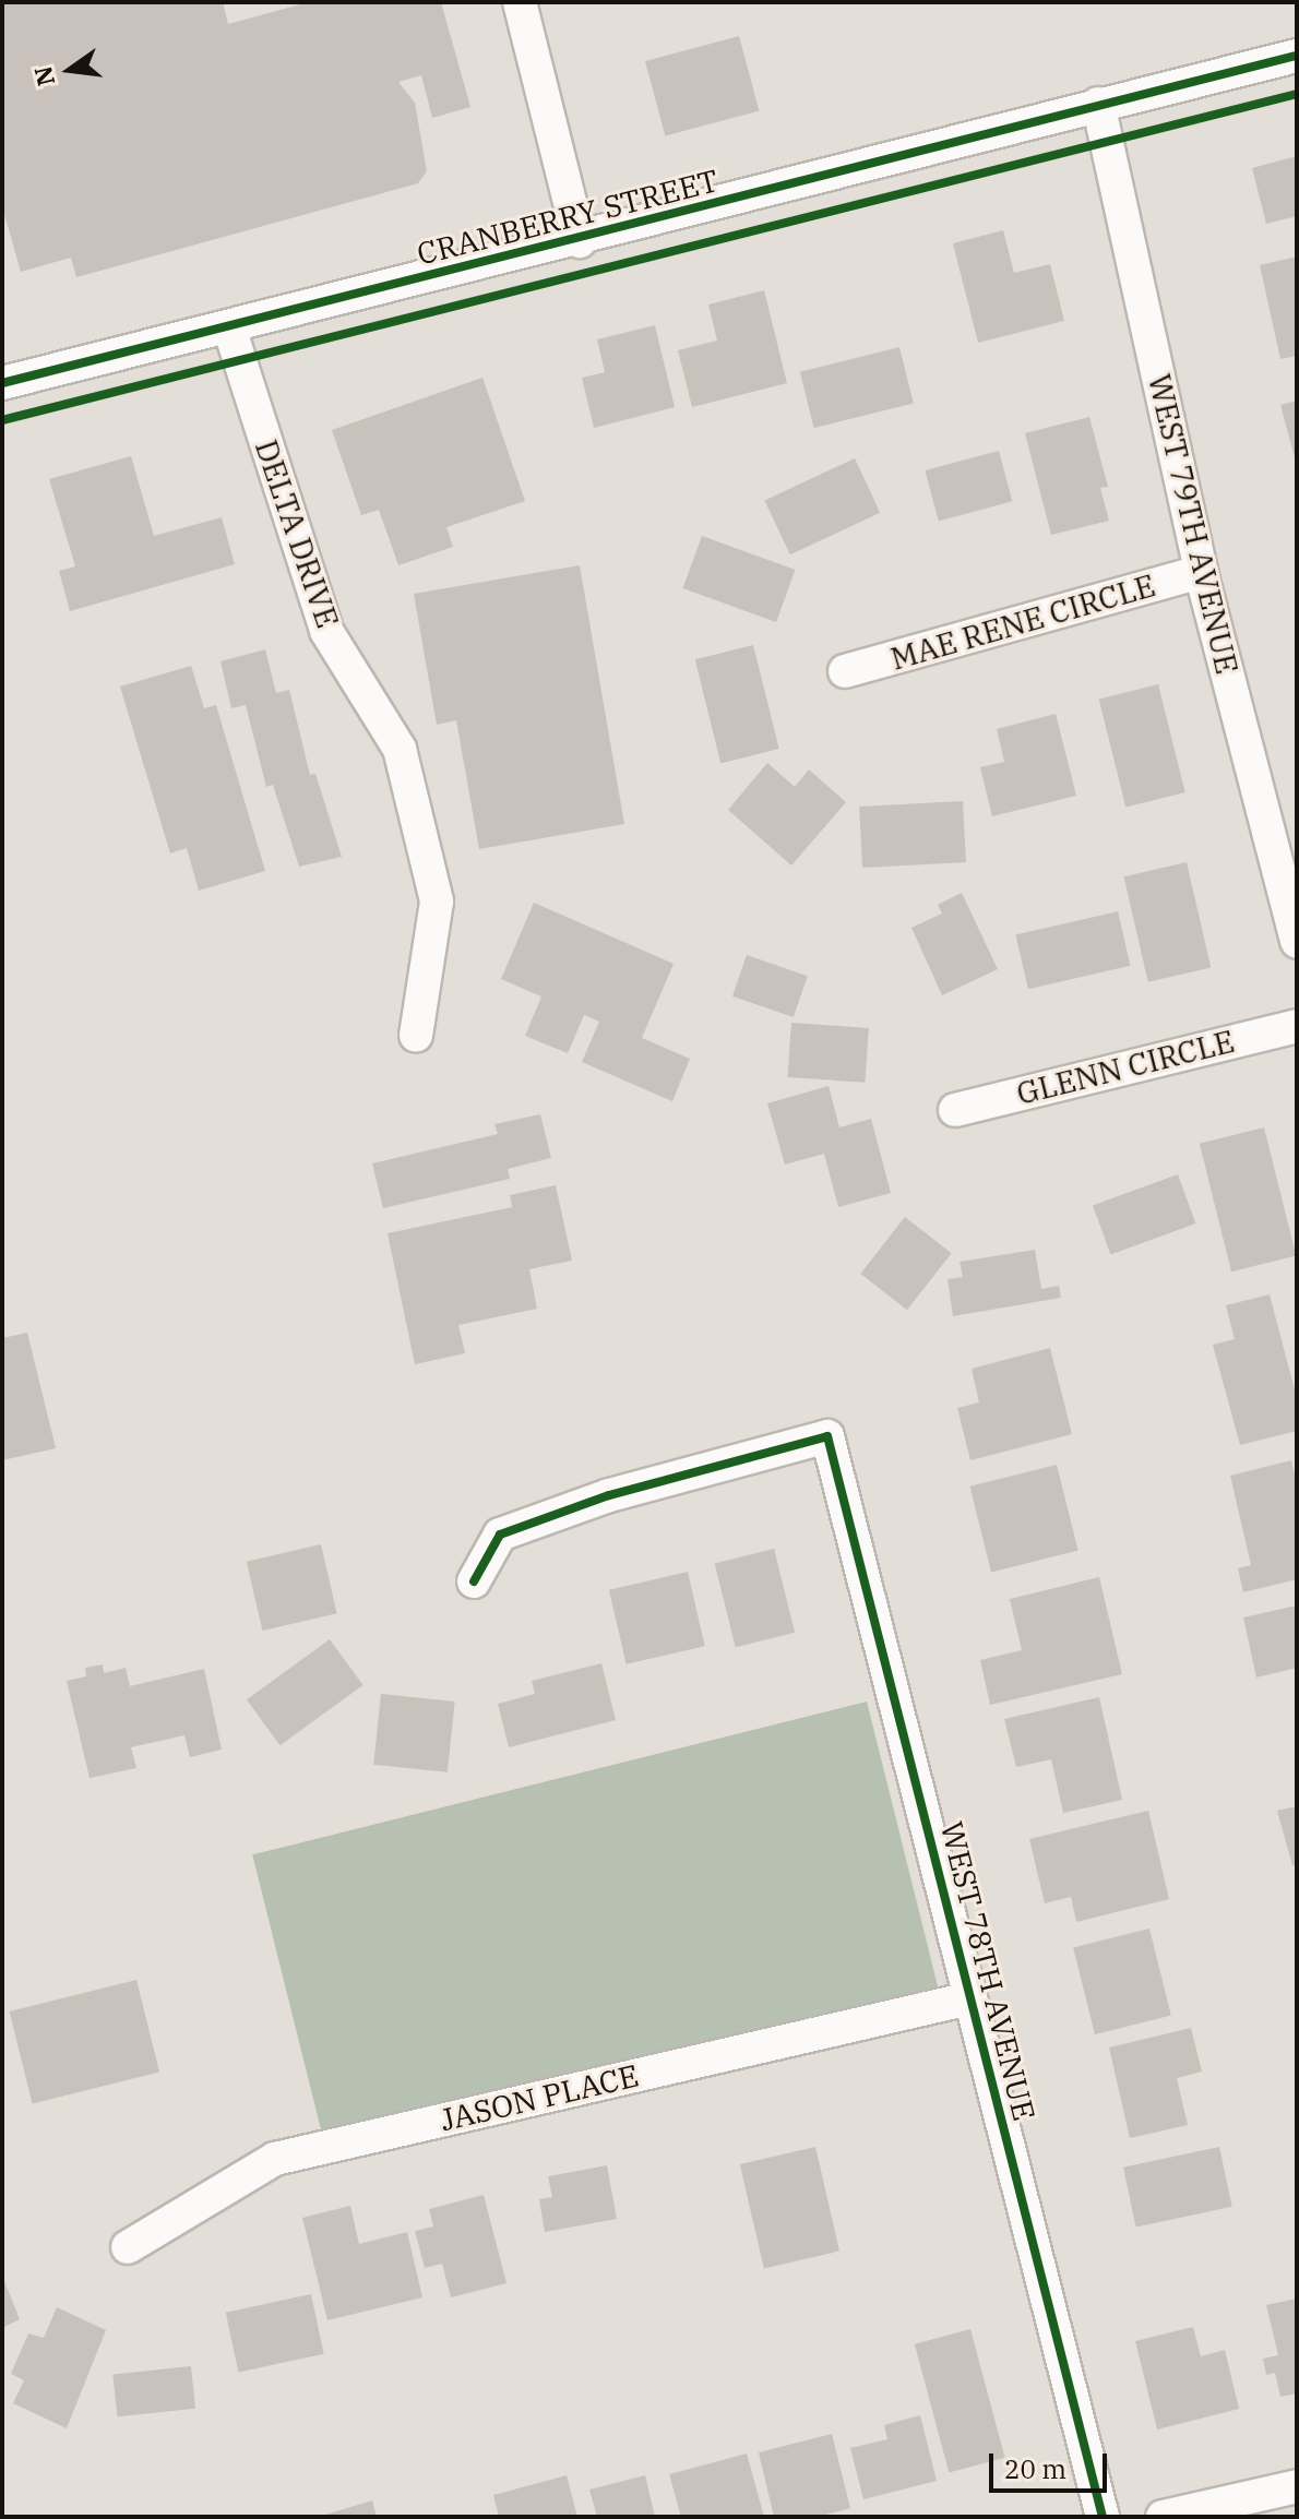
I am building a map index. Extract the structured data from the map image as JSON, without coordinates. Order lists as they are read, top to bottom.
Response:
{
  "streets": {
    "street": [
      "CRANBERRY STREET",
      "WEST 79TH AVENUE",
      "DELTA DRIVE",
      "MAE RENE CIRCLE",
      "GLENN CIRCLE",
      "WEST 78TH AVENUE",
      "JASON PLACE"
    ]
  },
  "crossings": [
    ["CRANBERRY STREET", "WEST 79TH AVENUE"],
    ["CRANBERRY STREET", "DELTA DRIVE"],
    ["WEST 79TH AVENUE", "MAE RENE CIRCLE"],
    ["WEST 78TH AVENUE", "JASON PLACE"]
  ],
  "scale_bar": "20 m",
  "north": "left"
}
